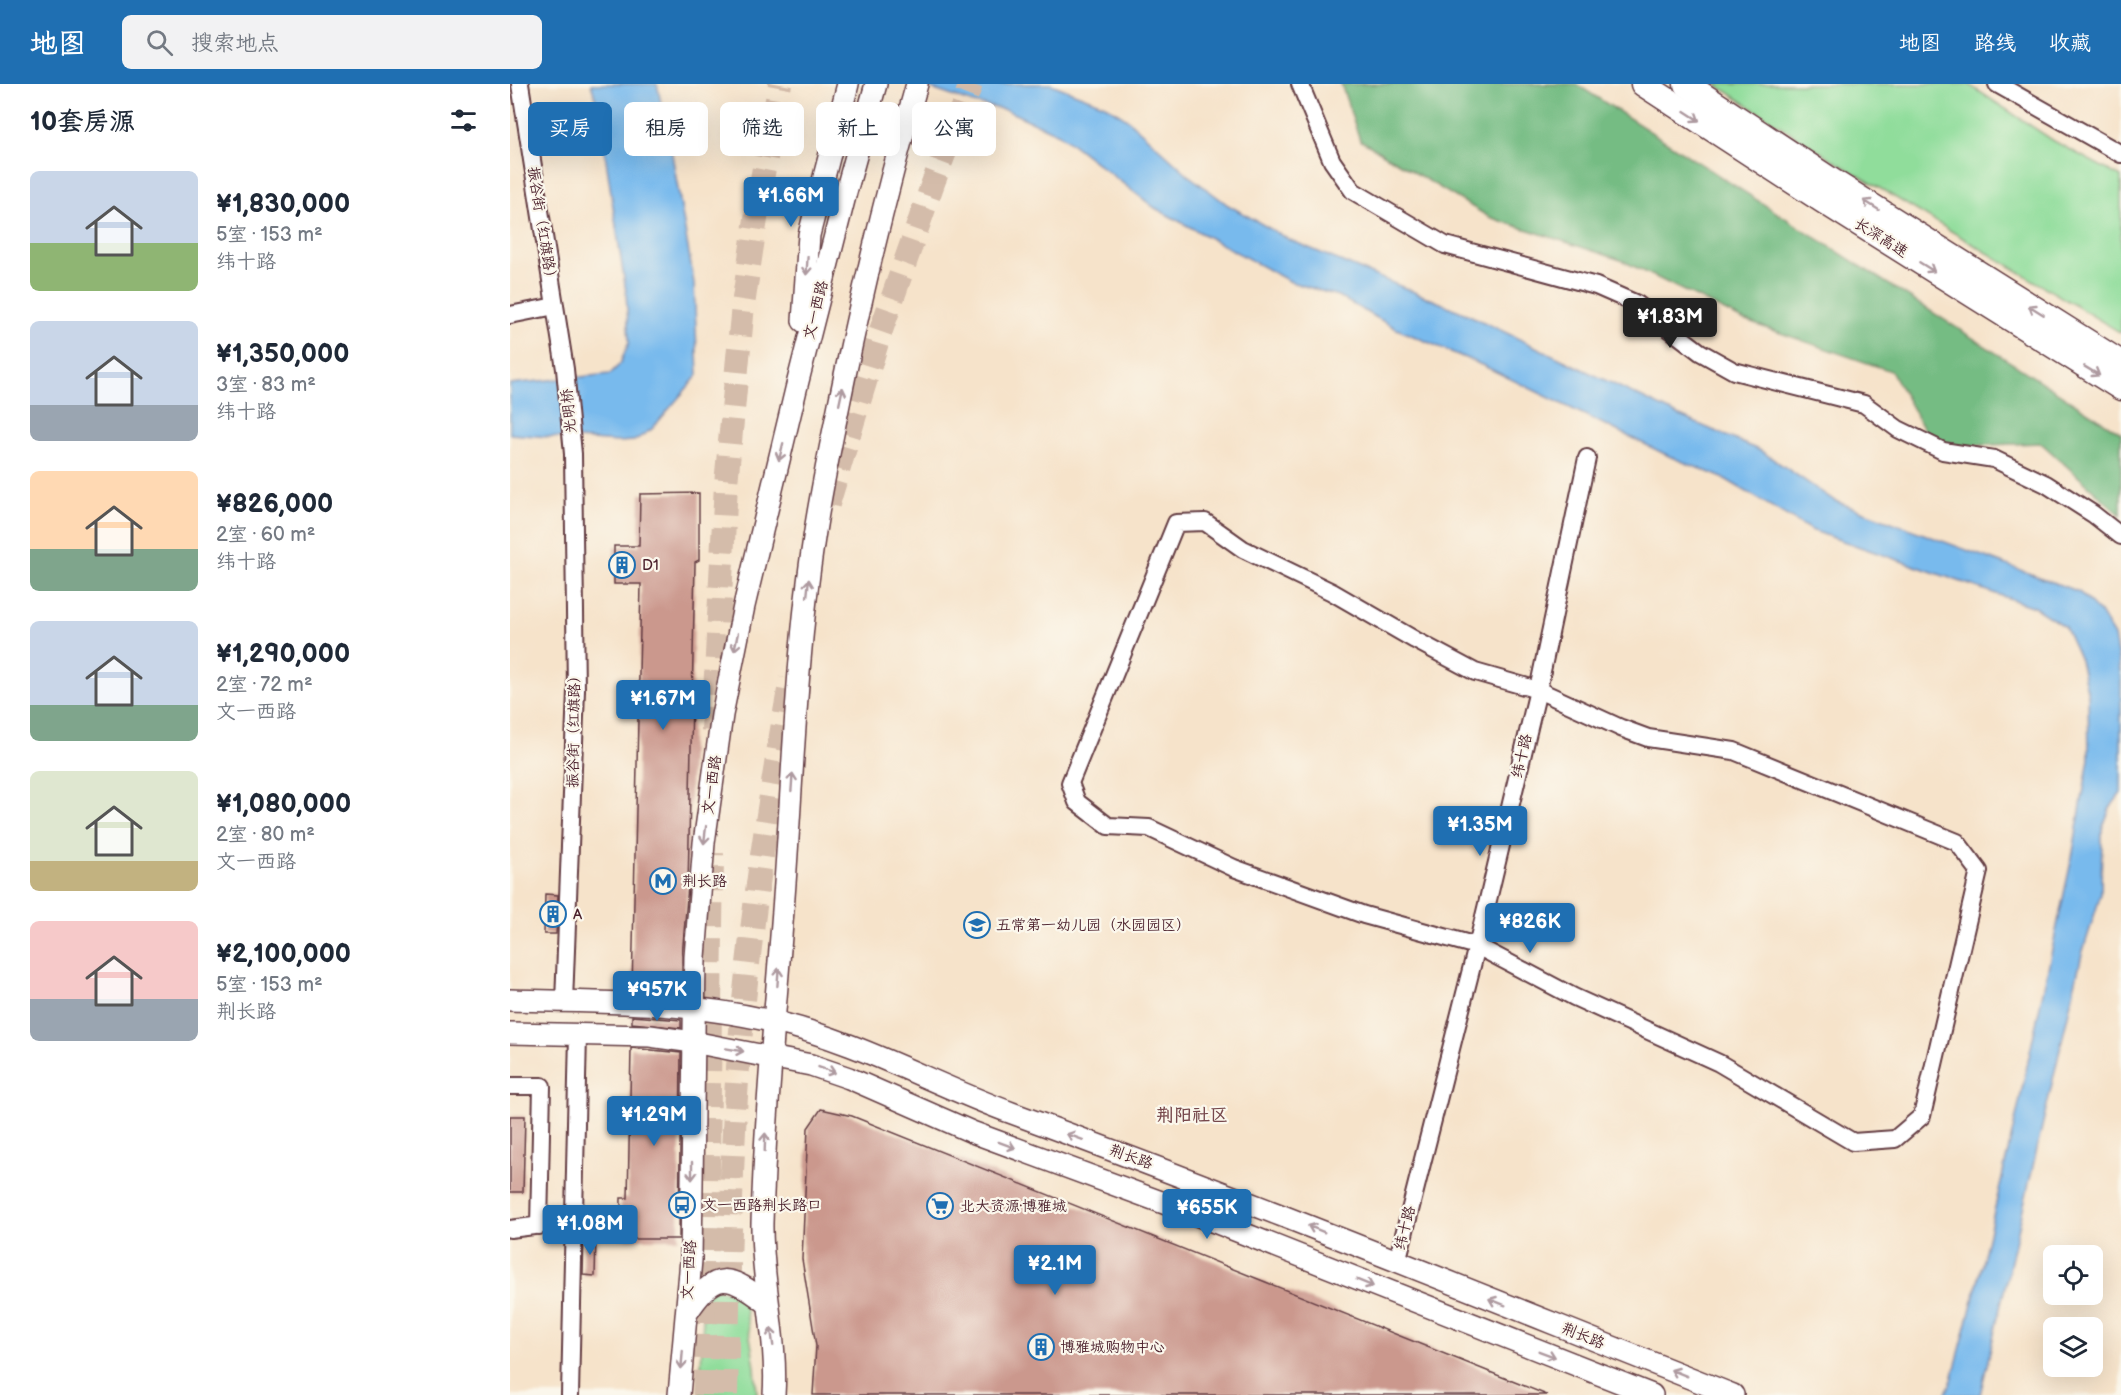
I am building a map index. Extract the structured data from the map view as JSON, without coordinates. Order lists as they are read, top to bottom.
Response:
{
  "streets": {
    "highway": ["长深高速"],
    "main road": ["文一西路", "荆长路"],
    "street": ["振谷街（红旗路）", "光明桥", "纬十路"]
  },
  "crossings": [
    ["振谷街（红旗路）", "光明桥"],
    ["振谷街（红旗路）", "荆长路"],
    ["文一西路", "荆长路"],
    ["纬十路", "荆长路"]
  ],
  "districts": ["荆阳社区"],
  "places": {
    "building": ["D1", "A", "博雅城购物中心"],
    "metro station": ["荆长路"],
    "school or university": ["五常第一幼儿园（水园园区）"],
    "bus stop": ["文一西路荆长路口"],
    "supermarket": ["北大资源·博雅城"]
  },
  "page": {
    "header": "地图",
    "search": "搜索地点",
    "nav": ["地图", "路线", "收藏"],
    "heading": "10套房源",
    "chip": [
      "买房",
      "租房",
      "筛选",
      "新上",
      "公寓"
    ],
    "list": [
      {
        "name": "¥1,830,000",
        "note": "5室 · 153 m² · 纬十路"
      },
      {
        "name": "¥1,350,000",
        "note": "3室 · 83 m² · 纬十路"
      },
      {
        "name": "¥826,000",
        "note": "2室 · 60 m² · 纬十路"
      },
      {
        "name": "¥1,290,000",
        "note": "2室 · 72 m² · 文一西路"
      },
      {
        "name": "¥1,080,000",
        "note": "2室 · 80 m² · 文一西路"
      },
      {
        "name": "¥2,100,000",
        "note": "5室 · 153 m² · 荆长路"
      }
    ],
    "price": [
      "¥1.66M",
      "¥1.83M",
      "¥1.67M",
      "¥1.35M",
      "¥826K",
      "¥957K",
      "¥1.29M",
      "¥655K",
      "¥1.08M",
      "¥2.1M"
    ]
  }
}
